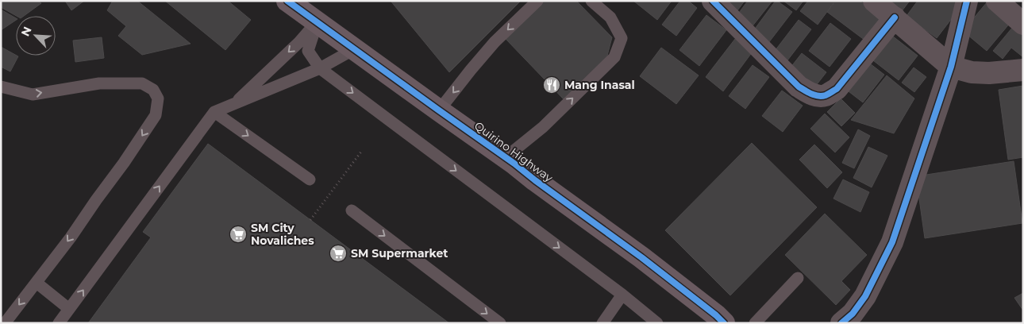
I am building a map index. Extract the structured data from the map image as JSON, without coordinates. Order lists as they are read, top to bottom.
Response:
{
  "streets": {
    "main road": ["Quirino Highway"]
  },
  "places": {
    "restaurant": ["Mang Inasal"],
    "supermarket": ["SM City Novaliches", "SM Supermarket"]
  },
  "north": "top left"
}
